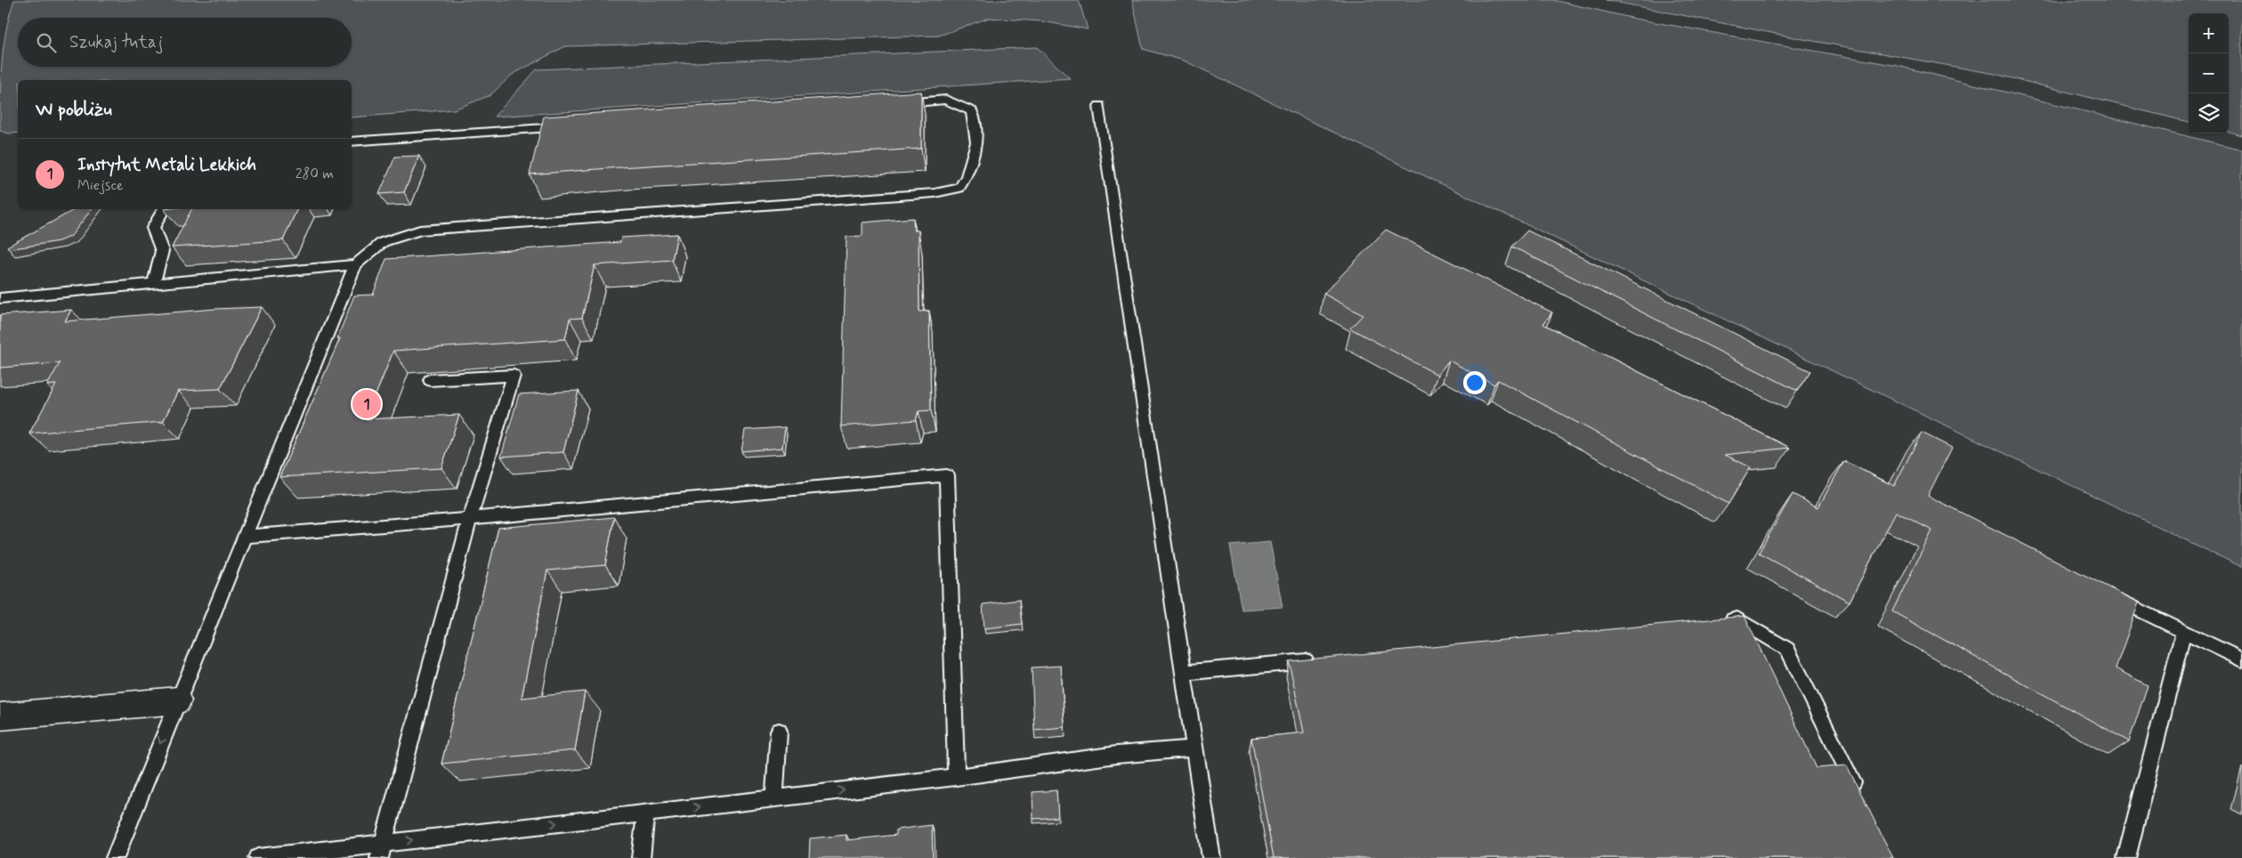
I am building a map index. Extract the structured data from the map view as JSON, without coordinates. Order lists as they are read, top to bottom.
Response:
{
  "page": {
    "map_buttons": ["+", "−"],
    "search": "Szukaj tutaj",
    "heading": "W pobliżu",
    "list": [
      {
        "mark": "1",
        "name": "Instytut Metali Lekkich",
        "note": "Miejsce",
        "value": "280 m"
      }
    ],
    "pins": "1"
  }
}
